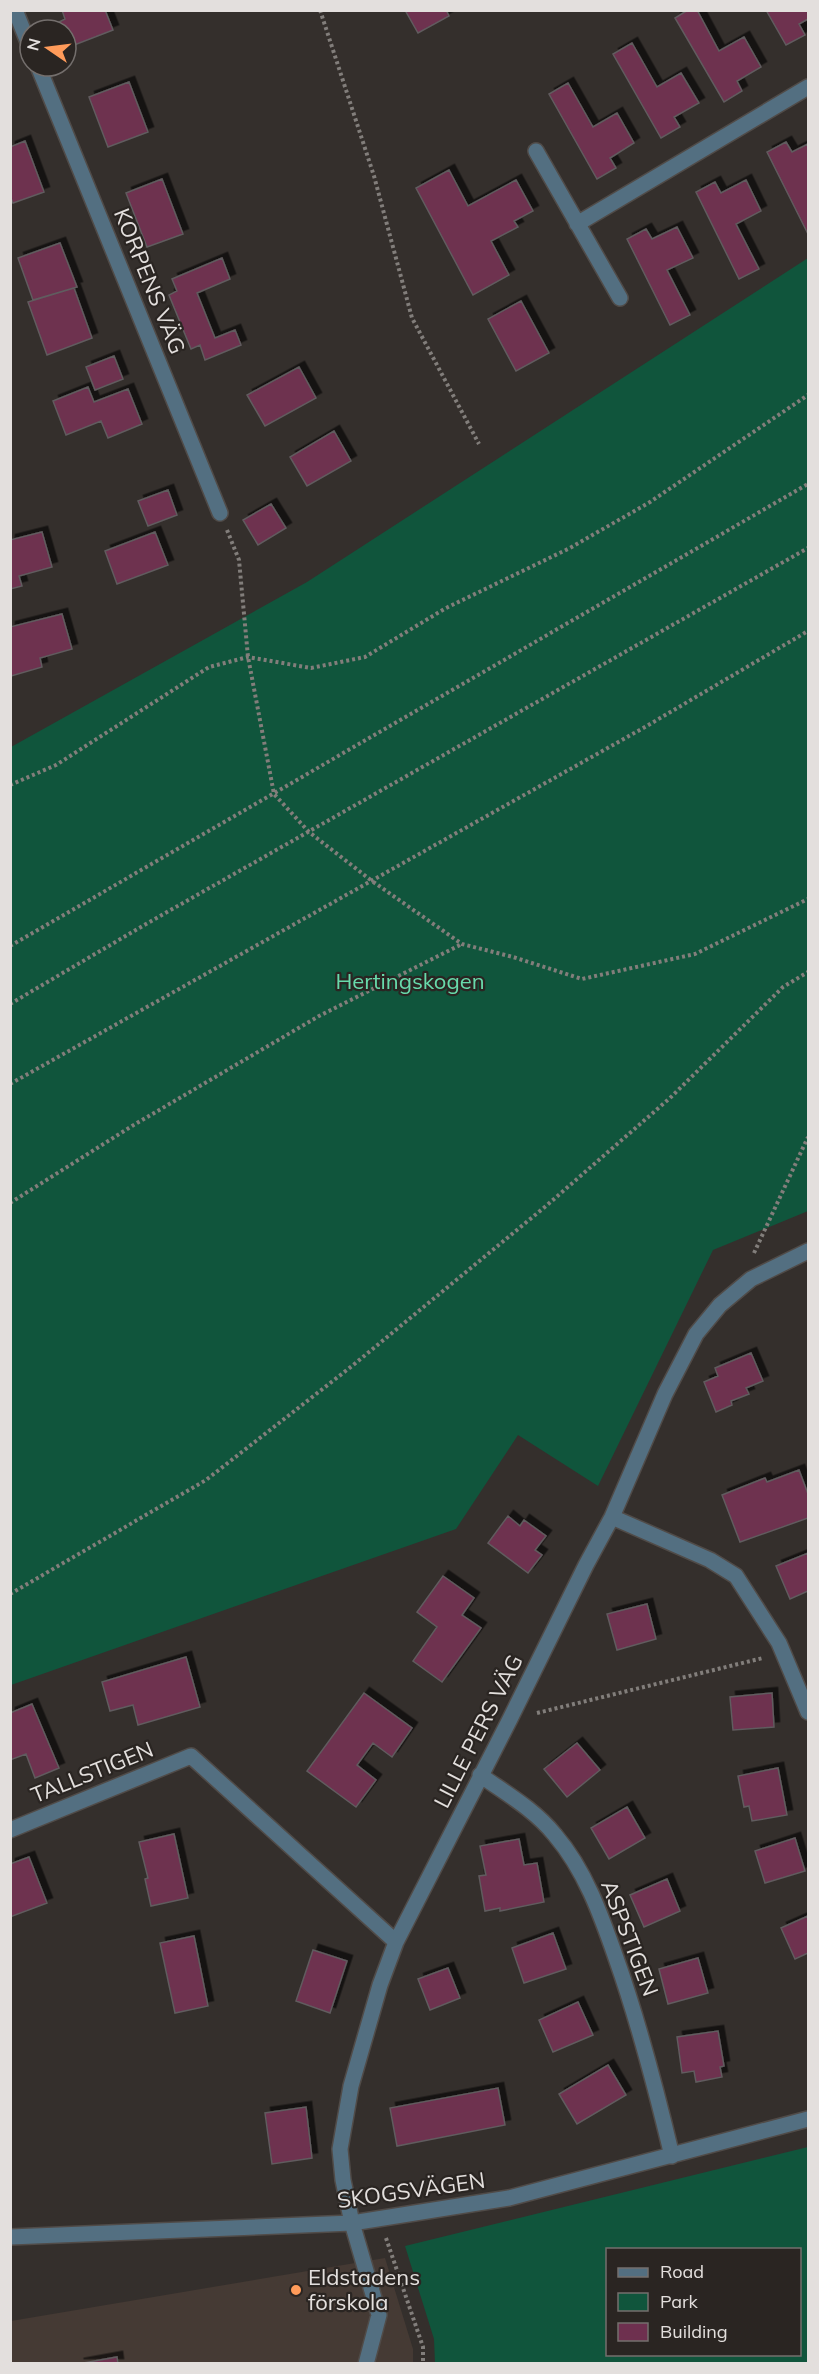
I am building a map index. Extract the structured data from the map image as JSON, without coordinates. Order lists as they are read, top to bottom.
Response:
{
  "streets": {
    "street": [
      "KORPENS VÄG",
      "LILLE PERS VÄG",
      "TALLSTIGEN",
      "ASPSTIGEN",
      "SKOGSVÄGEN"
    ]
  },
  "crossings": [
    ["LILLE PERS VÄG", "TALLSTIGEN"],
    ["LILLE PERS VÄG", "ASPSTIGEN"],
    ["LILLE PERS VÄG", "SKOGSVÄGEN"],
    ["ASPSTIGEN", "SKOGSVÄGEN"]
  ],
  "parks": ["Hertingskogen"],
  "places": ["Eldstadens förskola"],
  "legend": ["Road", "Park", "Building"],
  "north": "left"
}
